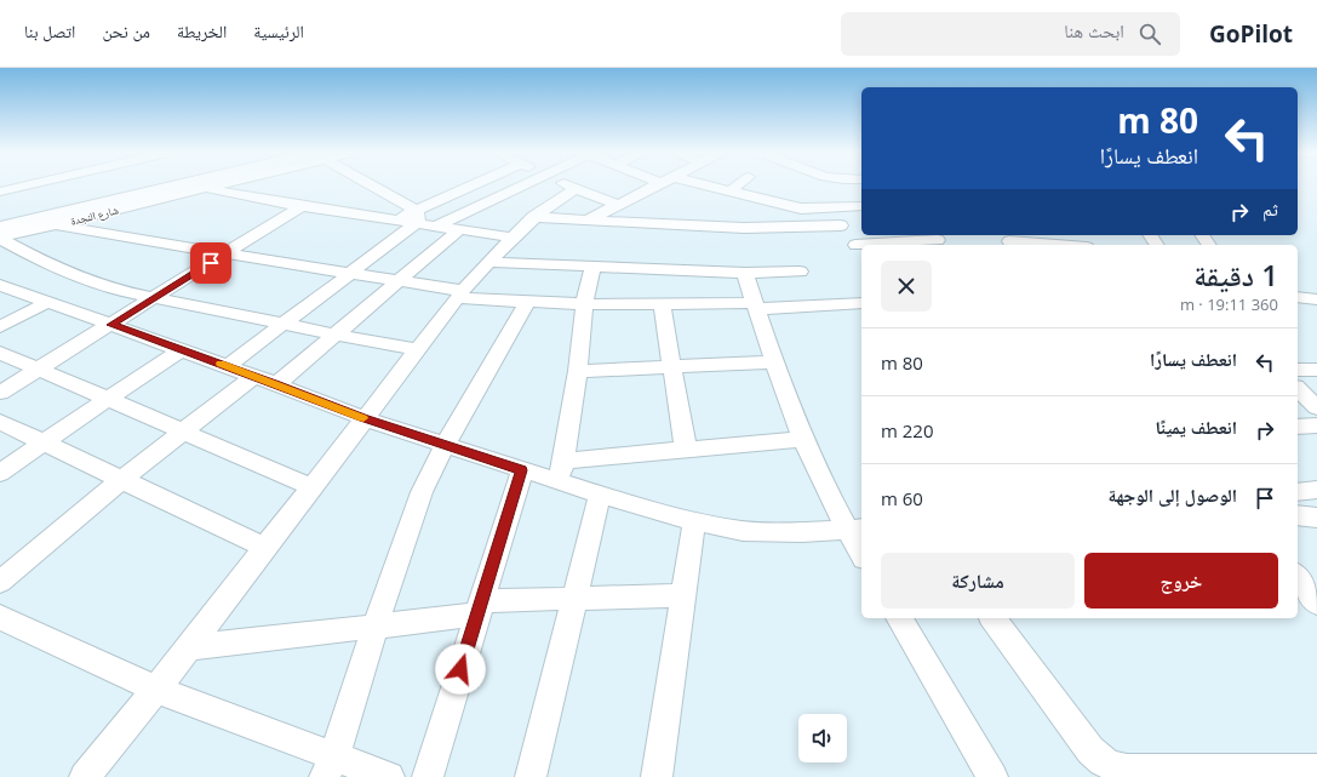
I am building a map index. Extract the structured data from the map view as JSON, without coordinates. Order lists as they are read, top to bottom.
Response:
{
  "streets": {
    "street": ["شارع النجدة"]
  },
  "page": {
    "header": "GoPilot",
    "search": "ابحث هنا",
    "nav": [
      "الرئيسية",
      "الخريطة",
      "من نحن",
      "اتصل بنا"
    ],
    "turn": ["80 m", "انعطف يسارًا"],
    "then": "ثم",
    "heading": ["1 دقيقة", "360 m · 19:11"],
    "list": [
      {
        "name": "انعطف يسارًا",
        "value": "80 m"
      },
      {
        "name": "انعطف يمينًا",
        "value": "220 m"
      },
      {
        "name": "الوصول إلى الوجهة",
        "value": "60 m"
      }
    ],
    "buttons": ["خروج", "مشاركة"]
  }
}
